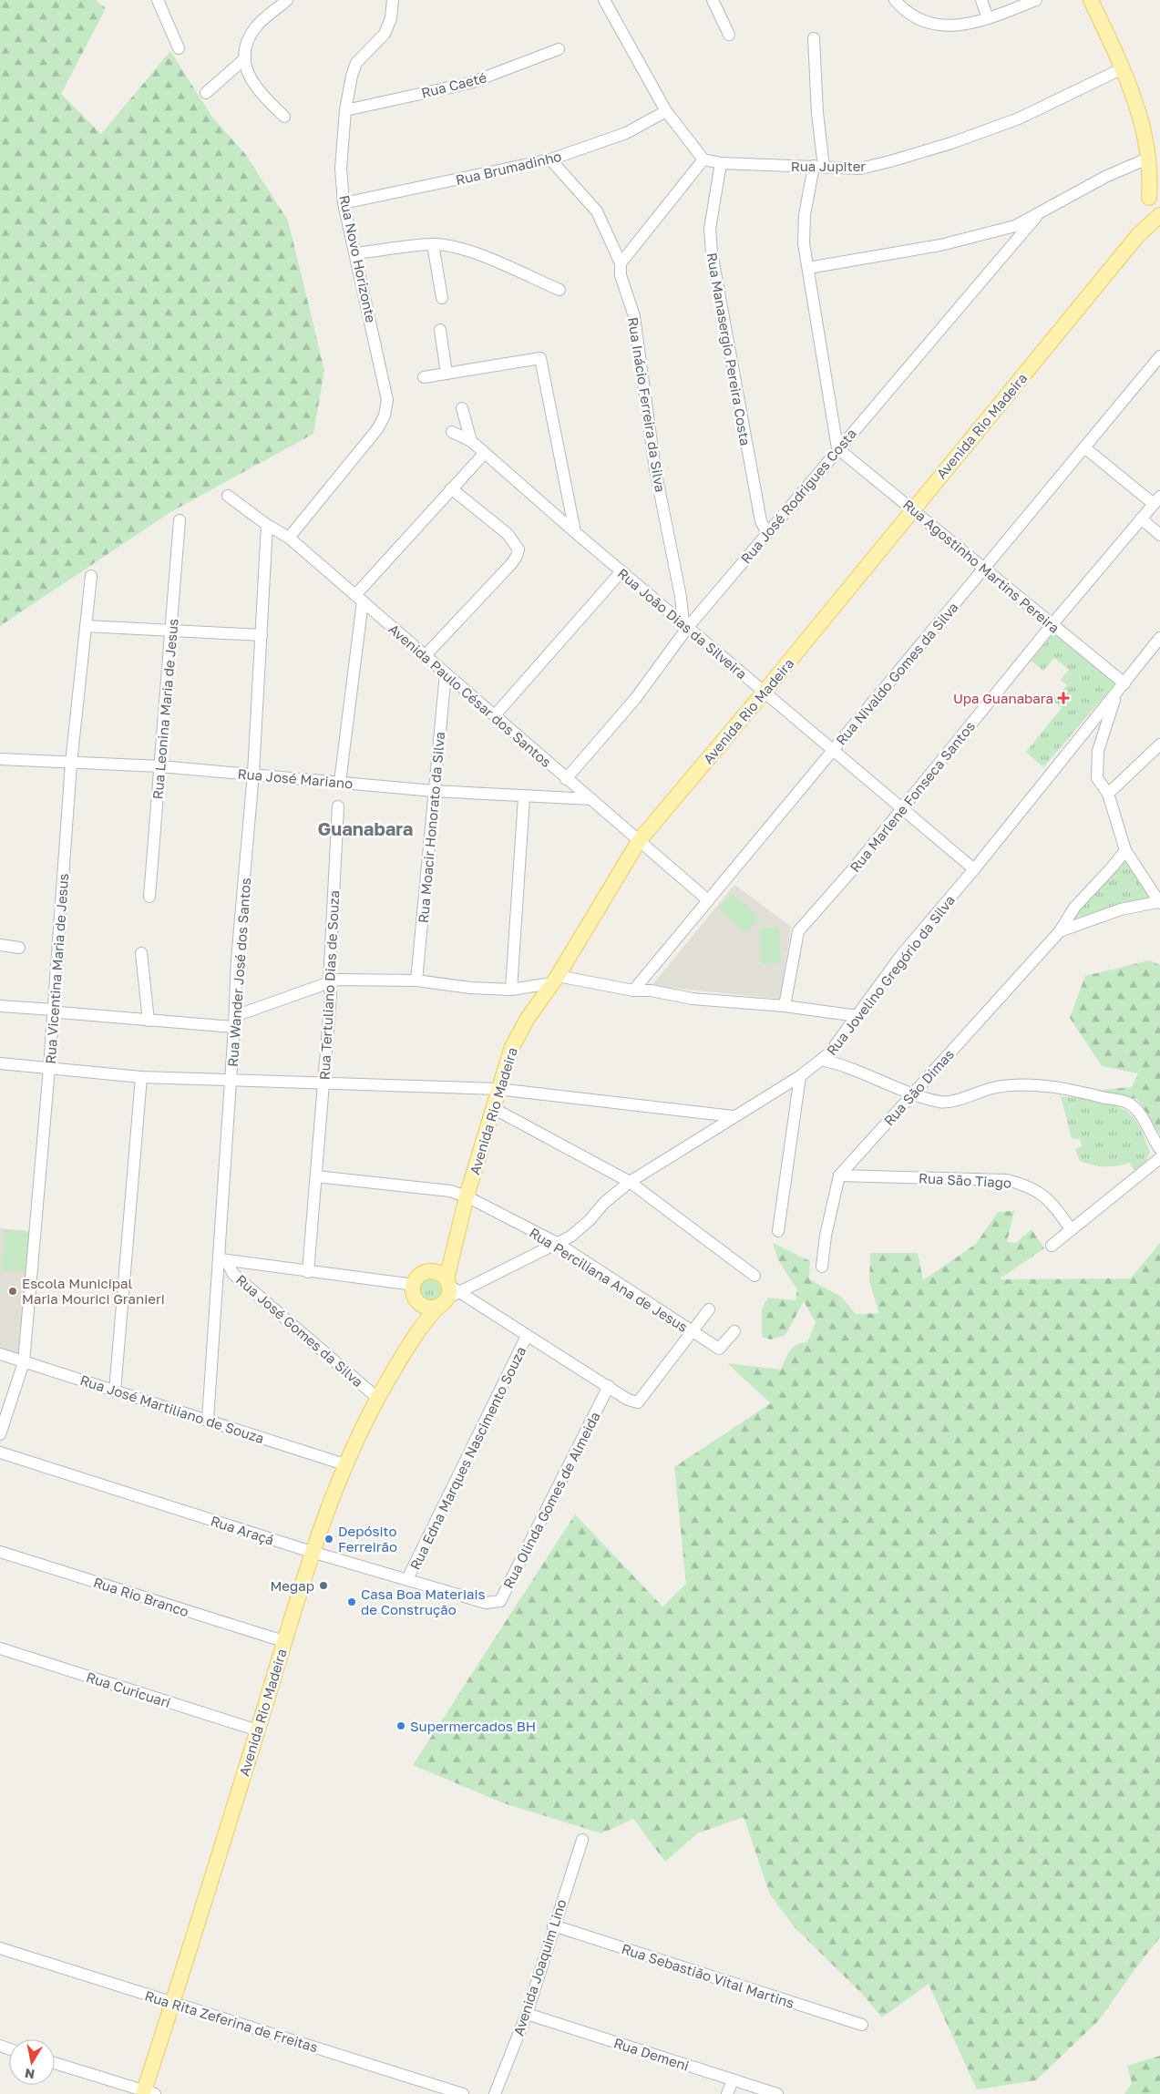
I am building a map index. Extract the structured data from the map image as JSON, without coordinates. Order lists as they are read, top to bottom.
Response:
{
  "streets": {
    "main road": ["Avenida Rio Madeira"],
    "street": [
      "Rua Caeté",
      "Rua Jupiter",
      "Rua Brumadinho",
      "Rua Novo Horizonte",
      "Rua Manasergio Pereira Costa",
      "Rua Inácio Ferreira da Silva",
      "Rua José Rodrigues Costa",
      "Rua Agostinho Martins Pereira",
      "Rua João Dias da Silveira",
      "Rua Nivaldo Gomes da Silva",
      "Avenida Paulo César dos Santos",
      "Rua Leonina Maria de Jesus",
      "Rua José Mariano",
      "Rua Marlene Fonseca Santos",
      "Rua Moacir Honorato da Silva",
      "Rua Vicentina Maria de Jesus",
      "Rua Wander José dos Santos",
      "Rua Jovelino Gregório da Silva",
      "Rua Tertuliano Dias de Souza",
      "Rua São Dimas",
      "Rua São Tiago",
      "Rua Perciliana Ana de Jesus",
      "Rua José Gomes da Silva",
      "Rua José Martiliano de Souza",
      "Rua Edna Marques Nascimento Souza",
      "Rua Olinda Gomes de Almeida",
      "Rua Araçá",
      "Rua Rio Branco",
      "Rua Curicuari",
      "Avenida Joaquim Lino",
      "Rua Sebastião Vital Martins",
      "Rua Rita Zeferina de Freitas",
      "Rua Demeni"
    ]
  },
  "crossings": [
    ["Rua Caeté", "Rua Novo Horizonte"],
    ["Rua Jupiter", "Rua Manasergio Pereira Costa"],
    ["Rua Brumadinho", "Rua Novo Horizonte"],
    ["Rua Brumadinho", "Rua Inácio Ferreira da Silva"],
    ["Rua Novo Horizonte", "Avenida Paulo César dos Santos"],
    ["Rua Manasergio Pereira Costa", "Rua José Rodrigues Costa"],
    ["Rua Inácio Ferreira da Silva", "Rua José Rodrigues Costa"],
    ["Rua Inácio Ferreira da Silva", "Rua João Dias da Silveira"],
    ["Avenida Rio Madeira", "Rua Agostinho Martins Pereira"],
    ["Avenida Rio Madeira", "Rua João Dias da Silveira"],
    ["Avenida Rio Madeira", "Avenida Paulo César dos Santos"],
    ["Avenida Rio Madeira", "Rua Jovelino Gregório da Silva"],
    ["Avenida Rio Madeira", "Rua Perciliana Ana de Jesus"],
    ["Avenida Rio Madeira", "Rua José Gomes da Silva"],
    ["Avenida Rio Madeira", "Rua José Martiliano de Souza"],
    ["Avenida Rio Madeira", "Rua Araçá"],
    ["Avenida Rio Madeira", "Rua Rio Branco"],
    ["Avenida Rio Madeira", "Rua Curicuari"],
    ["Avenida Rio Madeira", "Rua Rita Zeferina de Freitas"],
    ["Rua José Rodrigues Costa", "Rua Agostinho Martins Pereira"],
    ["Rua José Rodrigues Costa", "Rua João Dias da Silveira"],
    ["Rua José Rodrigues Costa", "Avenida Paulo César dos Santos"],
    ["Rua Agostinho Martins Pereira", "Rua Nivaldo Gomes da Silva"],
    ["Rua Agostinho Martins Pereira", "Rua Marlene Fonseca Santos"],
    ["Rua Agostinho Martins Pereira", "Rua Jovelino Gregório da Silva"],
    ["Rua João Dias da Silveira", "Rua Nivaldo Gomes da Silva"],
    ["Rua João Dias da Silveira", "Rua Marlene Fonseca Santos"],
    ["Rua João Dias da Silveira", "Rua Jovelino Gregório da Silva"],
    ["Rua Nivaldo Gomes da Silva", "Avenida Paulo César dos Santos"],
    ["Avenida Paulo César dos Santos", "Rua José Mariano"],
    ["Avenida Paulo César dos Santos", "Rua Moacir Honorato da Silva"],
    ["Avenida Paulo César dos Santos", "Rua Wander José dos Santos"],
    ["Rua Leonina Maria de Jesus", "Rua José Mariano"],
    ["Rua José Mariano", "Rua Moacir Honorato da Silva"],
    ["Rua José Mariano", "Rua Vicentina Maria de Jesus"],
    ["Rua José Mariano", "Rua Wander José dos Santos"],
    ["Rua Vicentina Maria de Jesus", "Rua José Martiliano de Souza"],
    ["Rua Wander José dos Santos", "Rua José Gomes da Silva"],
    ["Rua Wander José dos Santos", "Rua José Martiliano de Souza"],
    ["Rua Jovelino Gregório da Silva", "Rua Perciliana Ana de Jesus"],
    ["Rua Tertuliano Dias de Souza", "Rua Perciliana Ana de Jesus"],
    ["Rua São Dimas", "Rua São Tiago"],
    ["Rua Edna Marques Nascimento Souza", "Rua Araçá"],
    ["Rua Olinda Gomes de Almeida", "Rua Araçá"],
    ["Avenida Joaquim Lino", "Rua Sebastião Vital Martins"],
    ["Avenida Joaquim Lino", "Rua Demeni"]
  ],
  "districts": ["Guanabara"],
  "places": {
    "health": ["Upa Guanabara"],
    "other": [
      "Escola Municipal Maria Mourici Granieri",
      "Depósito Ferreirão",
      "Megap",
      "Casa Boa Materiais de Construção",
      "Supermercados BH"
    ]
  },
  "north": "bottom"
}
